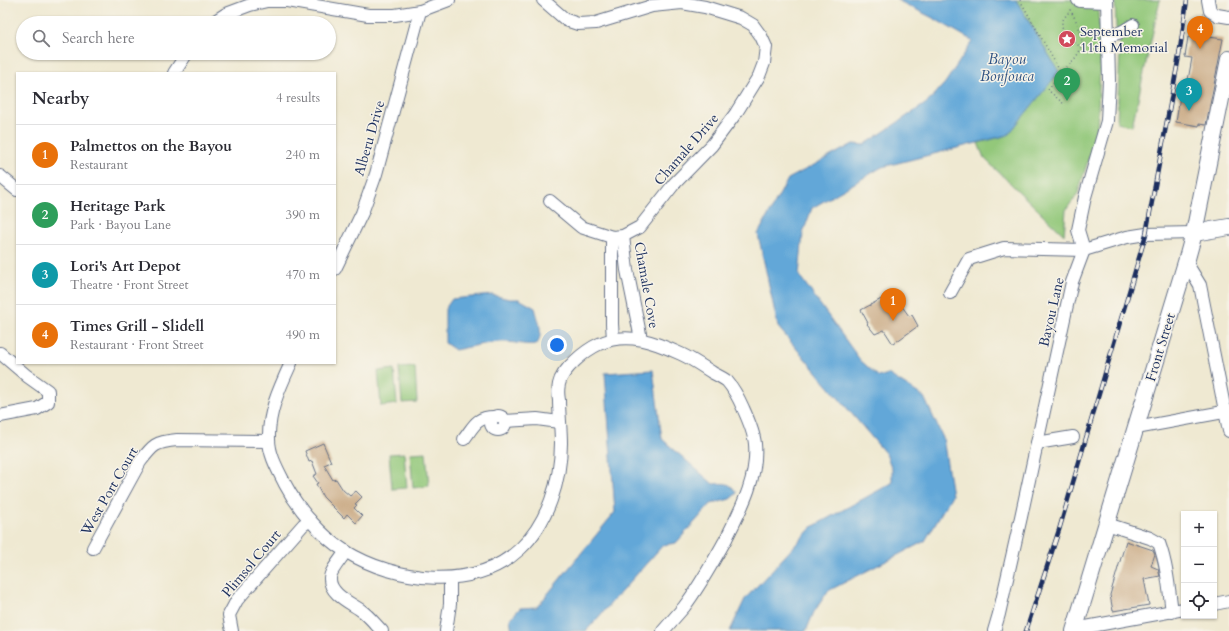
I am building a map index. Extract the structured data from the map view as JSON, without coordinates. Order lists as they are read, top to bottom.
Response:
{
  "streets": {
    "main road": ["Front Street"],
    "street": [
      "Alberu Drive",
      "Chamale Drive",
      "Chamale Cove",
      "Bayou Lane",
      "West Port Court",
      "Plimsol Court"
    ]
  },
  "crossings": [
    ["Chamale Drive", "Chamale Cove"]
  ],
  "water": ["Bayou Bonfouca"],
  "places": {
    "place": ["September 11th Memorial"]
  },
  "page": {
    "pins": [
      "4",
      "2",
      "3",
      "1"
    ],
    "search": "Search here",
    "heading": ["Nearby", "4 results"],
    "list": [
      {
        "mark": "1",
        "name": "Palmettos on the Bayou",
        "note": "Restaurant",
        "value": "240 m"
      },
      {
        "mark": "2",
        "name": "Heritage Park",
        "note": "Park · Bayou Lane",
        "value": "390 m"
      },
      {
        "mark": "3",
        "name": "Lori's Art Depot",
        "note": "Theatre · Front Street",
        "value": "470 m"
      },
      {
        "mark": "4",
        "name": "Times Grill - Slidell",
        "note": "Restaurant · Front Street",
        "value": "490 m"
      }
    ],
    "map_buttons": ["+", "−"]
  }
}
